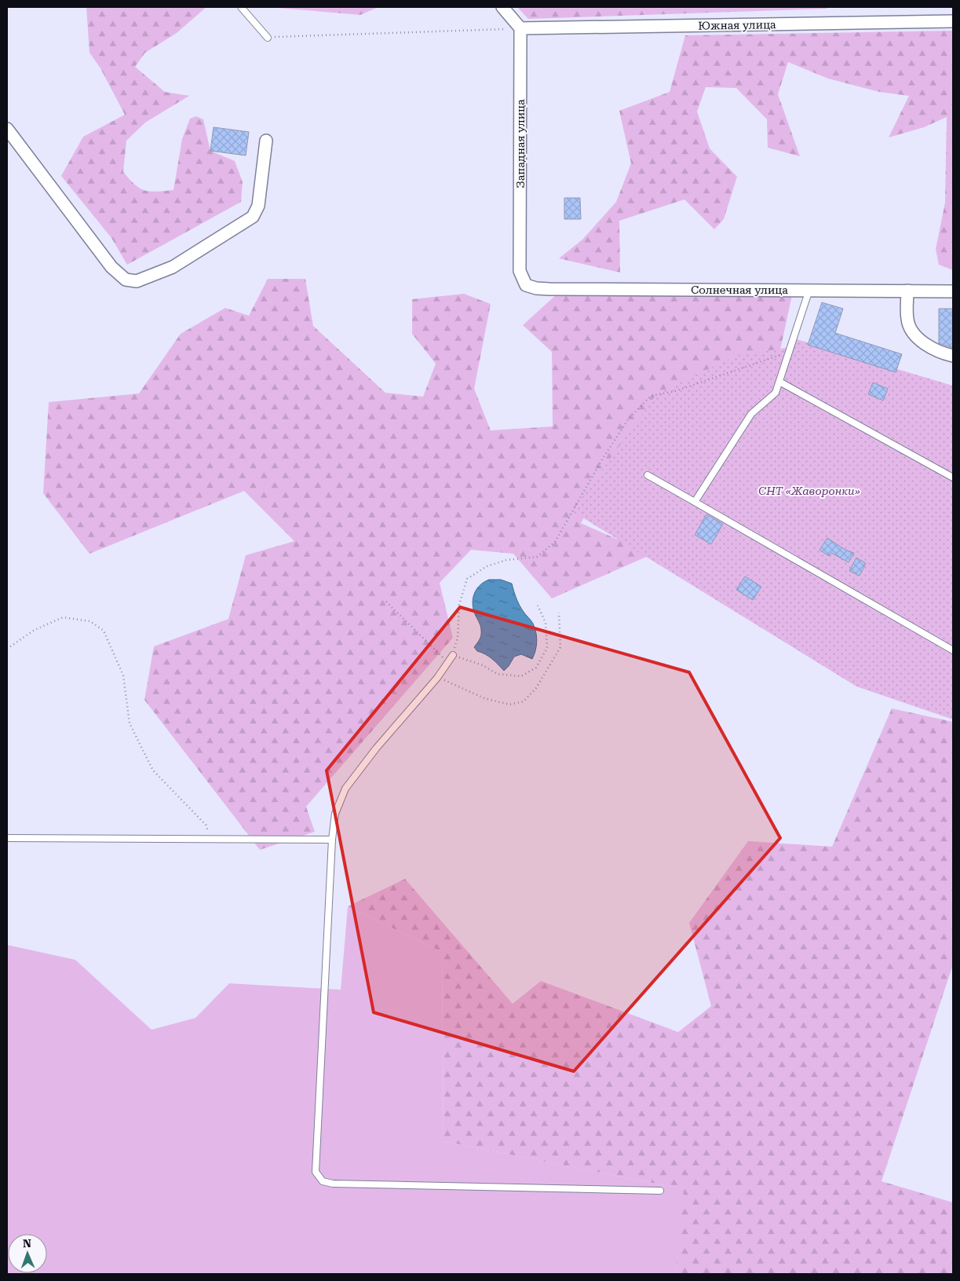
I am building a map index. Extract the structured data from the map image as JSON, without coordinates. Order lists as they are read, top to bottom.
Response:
{
  "streets": {
    "street": ["Южная улица", "Западная улица", "Солнечная улица"]
  },
  "crossings": [
    ["Южная улица", "Западная улица"],
    ["Западная улица", "Солнечная улица"]
  ],
  "parks": ["СНТ «Жаворонки»"],
  "north": "top"
}
